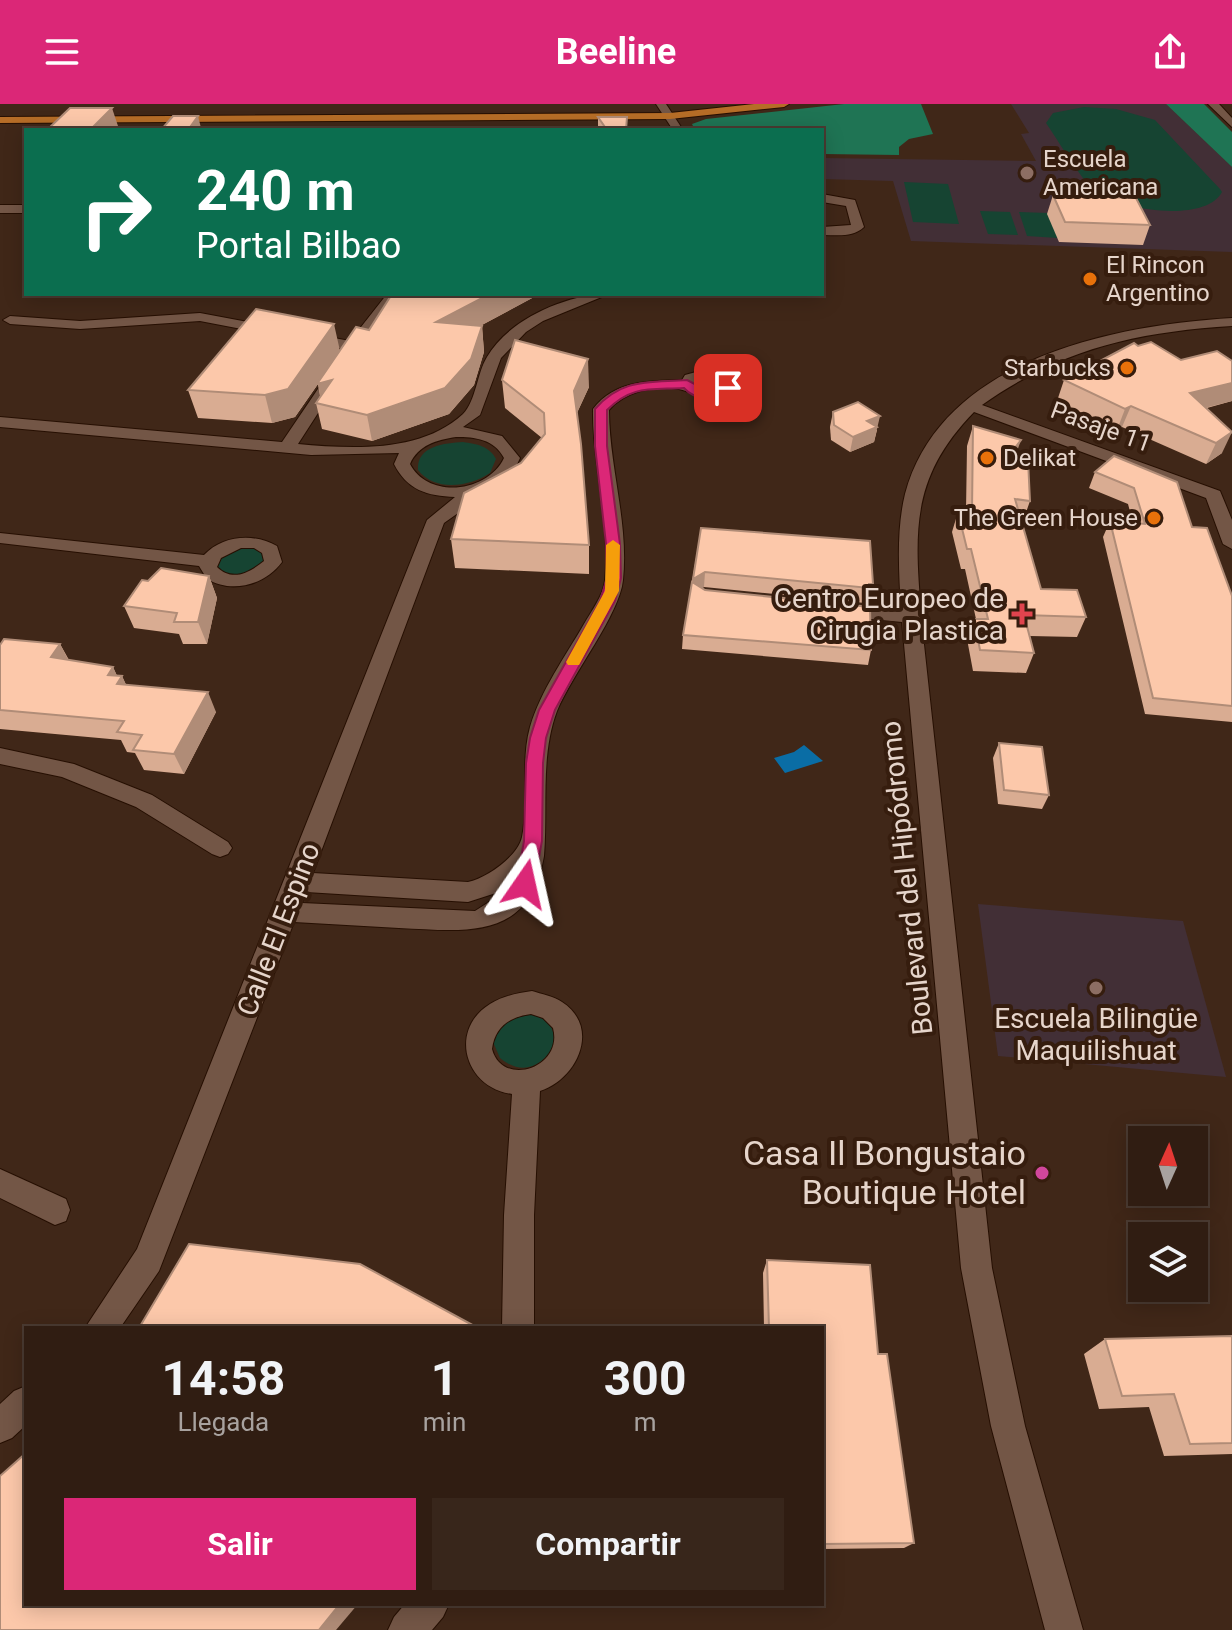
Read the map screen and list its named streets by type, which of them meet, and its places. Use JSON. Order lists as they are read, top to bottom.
{
  "streets": {
    "street": ["Pasaje 11", "Boulevard del Hipódromo", "Calle El Espino"]
  },
  "crossings": [
    ["Pasaje 11", "Boulevard del Hipódromo"]
  ],
  "places": {
    "other": [
      "Escuela Americana",
      "El Rincon Argentino",
      "Starbucks",
      "Delikat",
      "The Green House",
      "Escuela Bilingüe Maquilishuat",
      "Casa Il Bongustaio Boutique Hotel"
    ],
    "health": ["Centro Europeo de Cirugia Plastica"]
  },
  "north": "top",
  "page": {
    "header": "Beeline",
    "turn": ["240 m", "Portal Bilbao"],
    "eta": [
      "14:58",
      "Llegada",
      "1",
      "min",
      "300",
      "m"
    ],
    "buttons": ["Salir", "Compartir"]
  }
}
